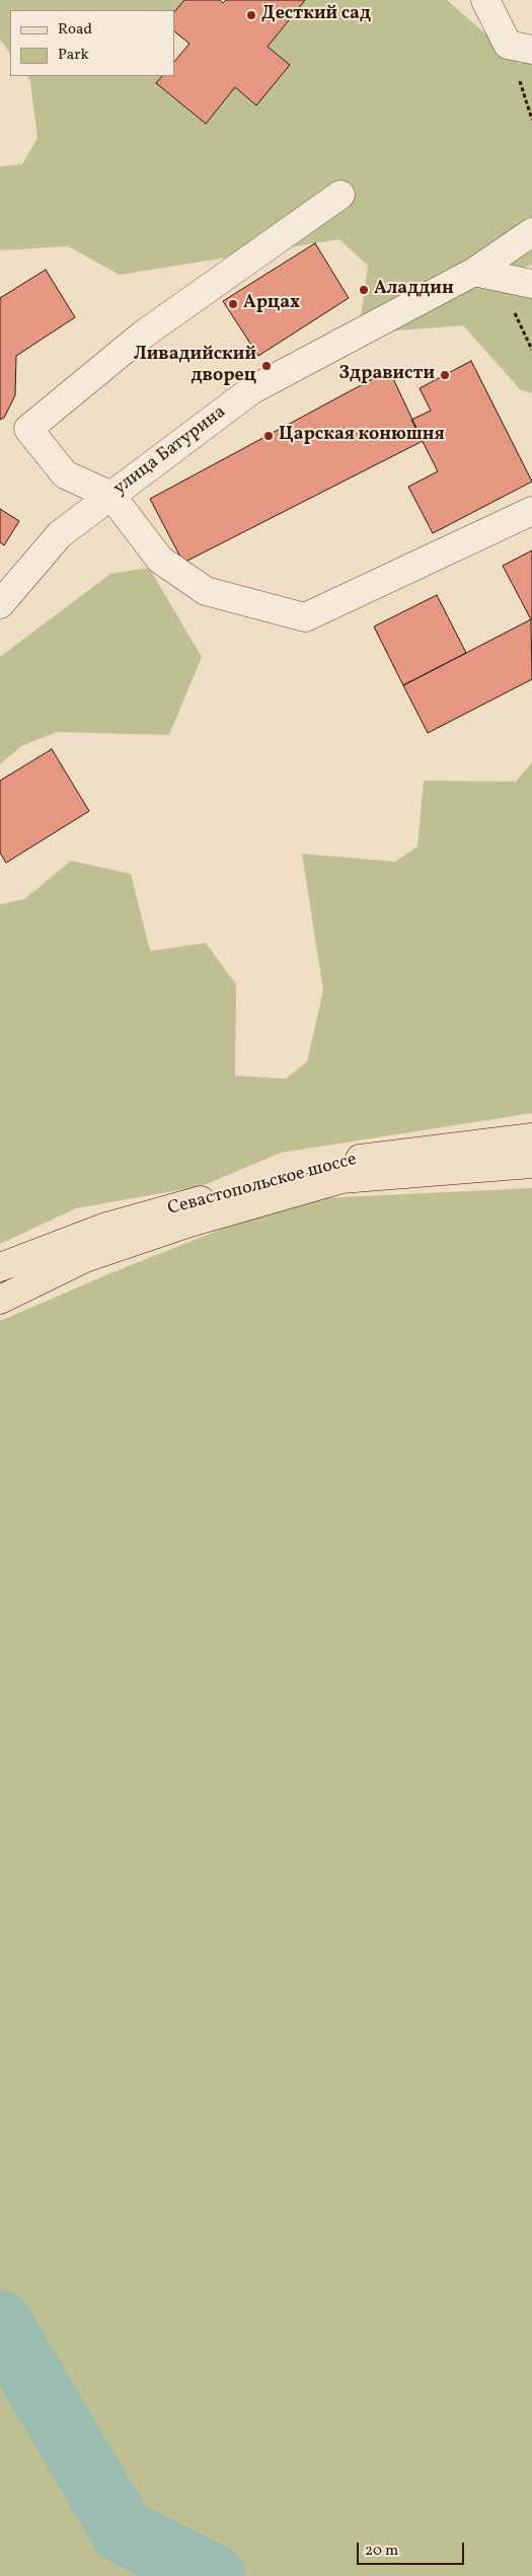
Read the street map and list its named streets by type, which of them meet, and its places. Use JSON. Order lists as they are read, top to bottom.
{
  "streets": {
    "main road": ["Севастопольское шоссе"],
    "street": ["улица Батурина"]
  },
  "places": [
    "Десткий сад",
    "Аладдин",
    "Арцах",
    "Ливадийский дворец",
    "Здрависти",
    "Царская конюшня"
  ],
  "legend": ["Road", "Park"],
  "scale_bar": "20 m"
}
